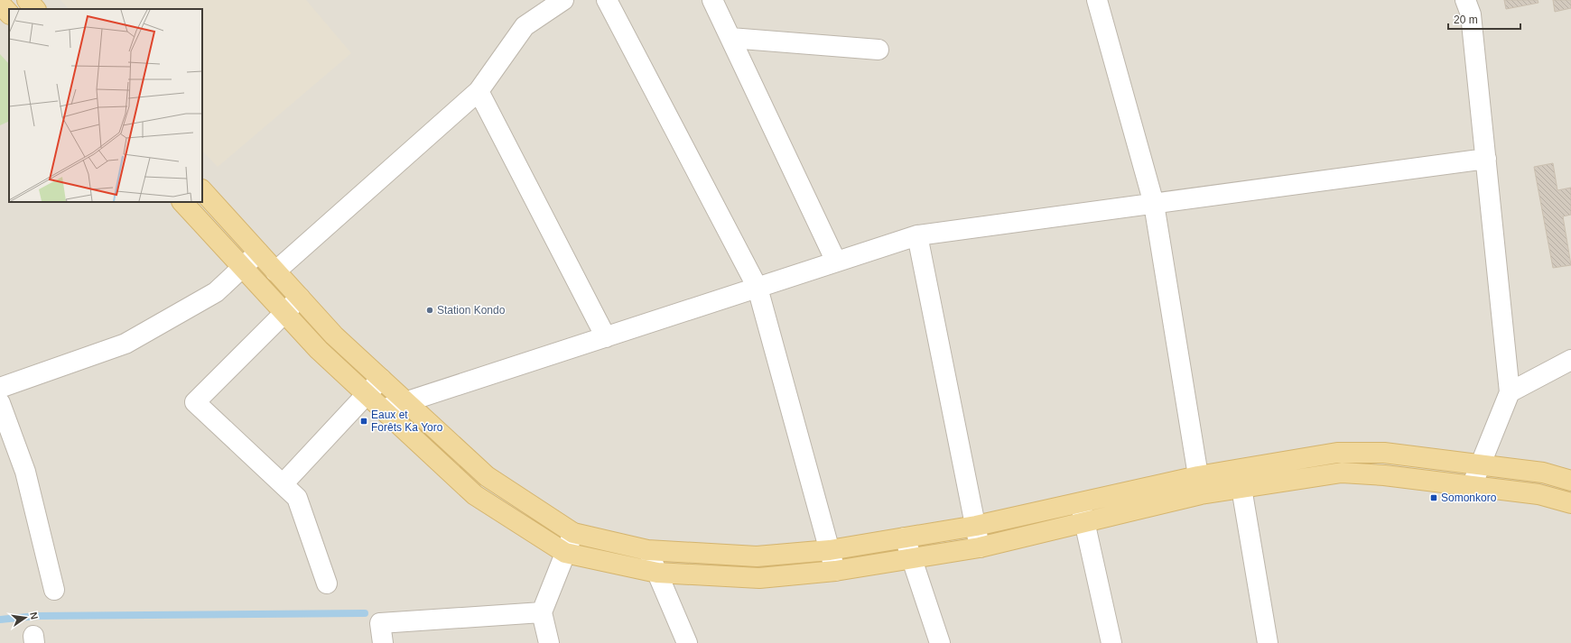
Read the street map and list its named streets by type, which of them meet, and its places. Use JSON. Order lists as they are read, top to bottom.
{
  "places": {
    "other": ["Station Kondo"],
    "transit": ["Eaux et Forêts Ka Yoro", "Somonkoro"]
  },
  "scale_bar": "20 m",
  "north": "right"
}
